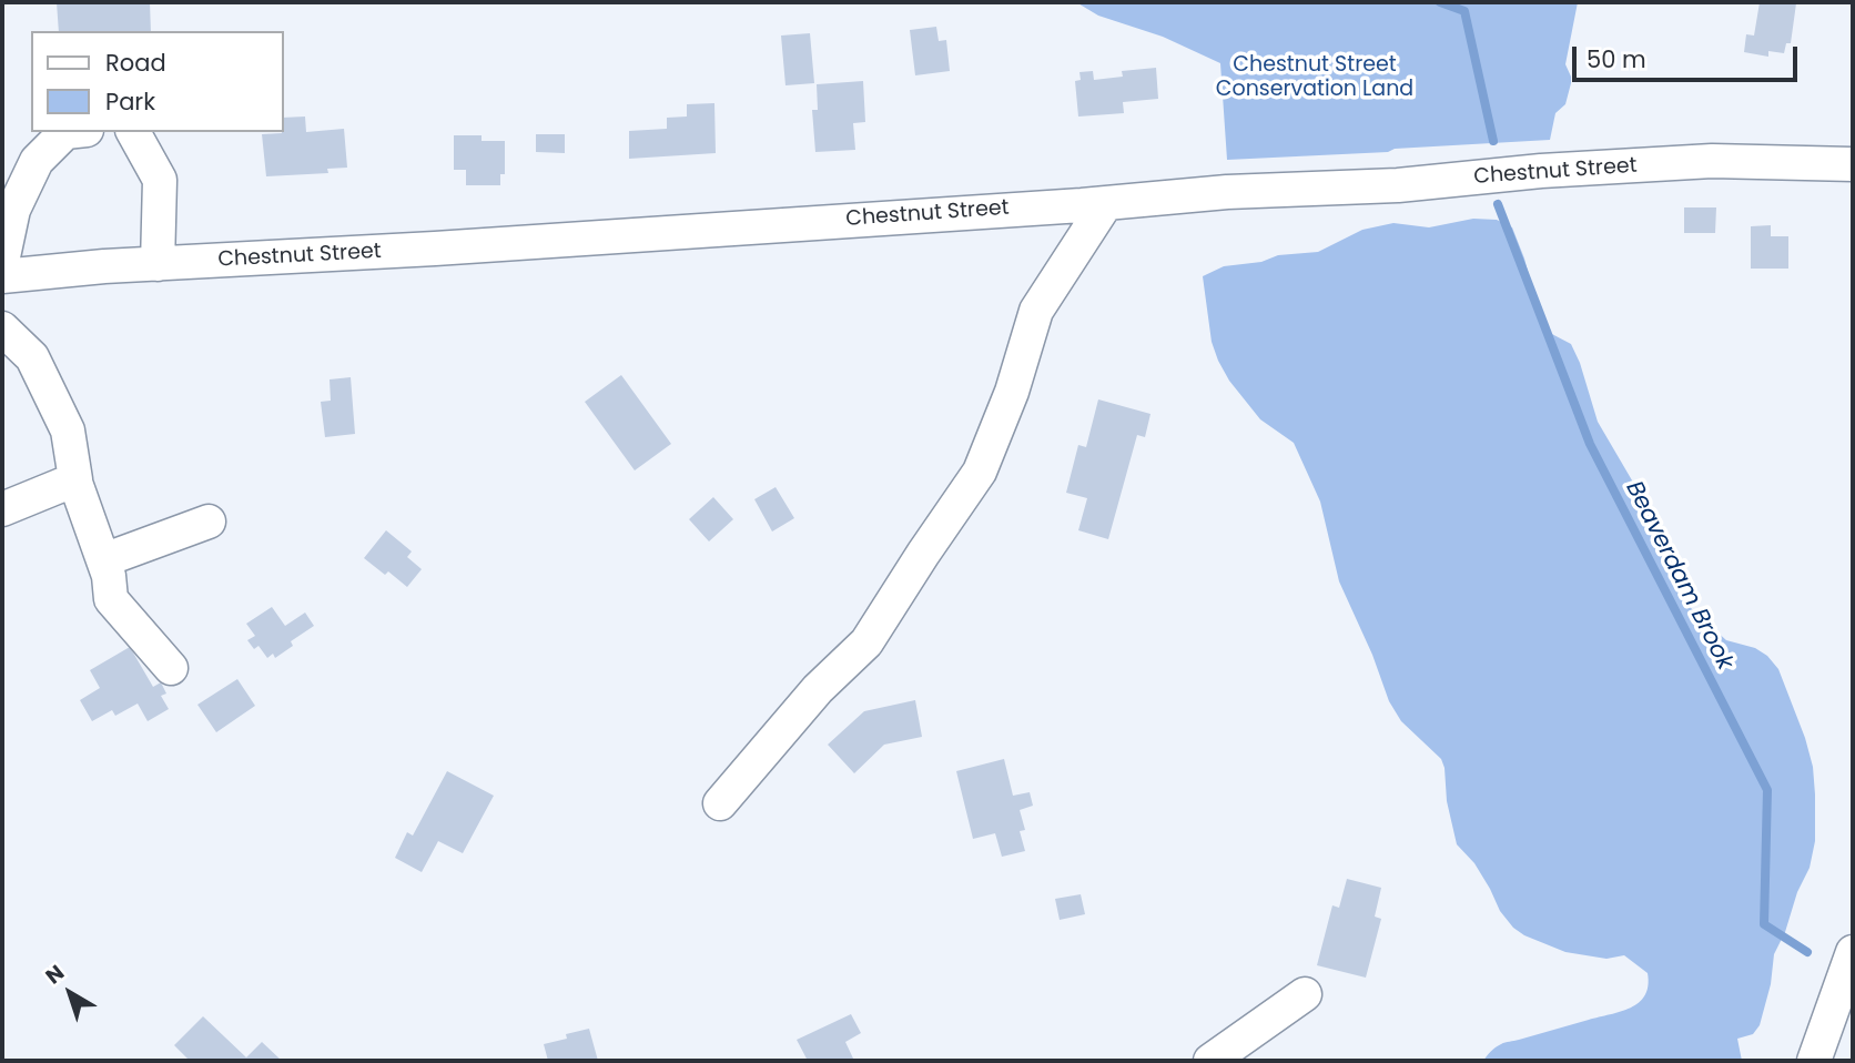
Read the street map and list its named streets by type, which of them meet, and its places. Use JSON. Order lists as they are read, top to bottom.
{
  "streets": {
    "street": ["Chestnut Street"]
  },
  "water": ["Beaverdam Brook"],
  "parks": ["Chestnut Street Conservation Land"],
  "legend": ["Road", "Park"],
  "scale_bar": "50 m",
  "north": "top left"
}
